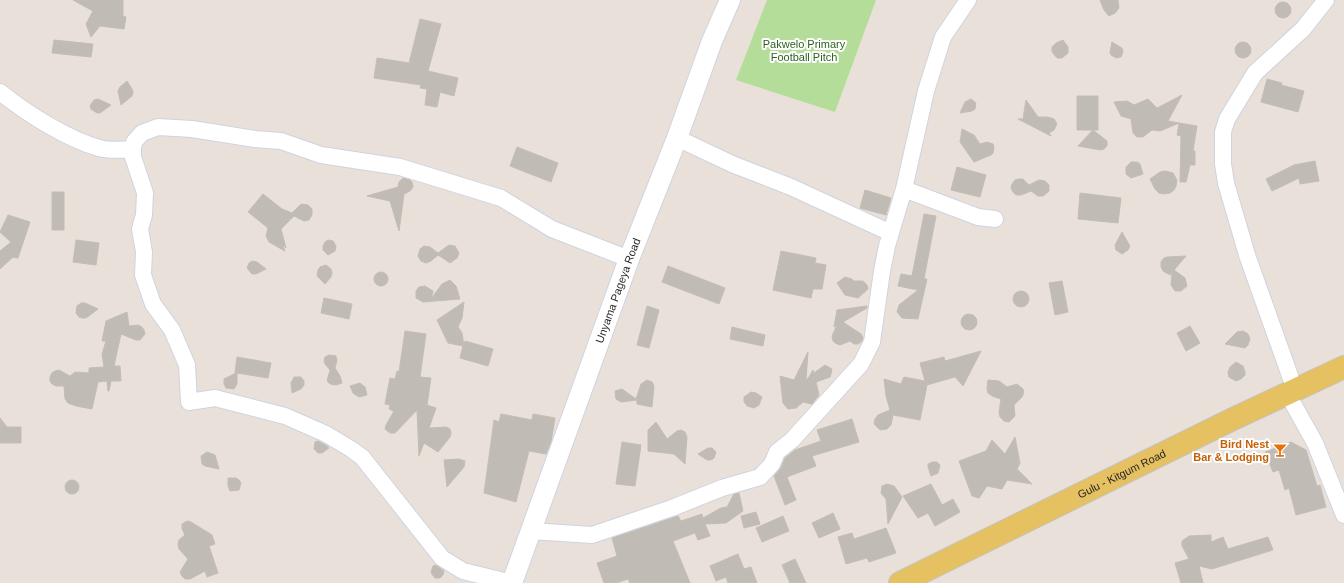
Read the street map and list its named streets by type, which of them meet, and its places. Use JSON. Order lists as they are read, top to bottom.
{
  "streets": {
    "main road": ["Gulu - Kitgum Road"],
    "street": ["Unyama Pageya Road"]
  },
  "parks": ["Pakwelo Primary Football Pitch"],
  "places": {
    "bar": ["Bird Nest Bar & Lodging"]
  }
}
